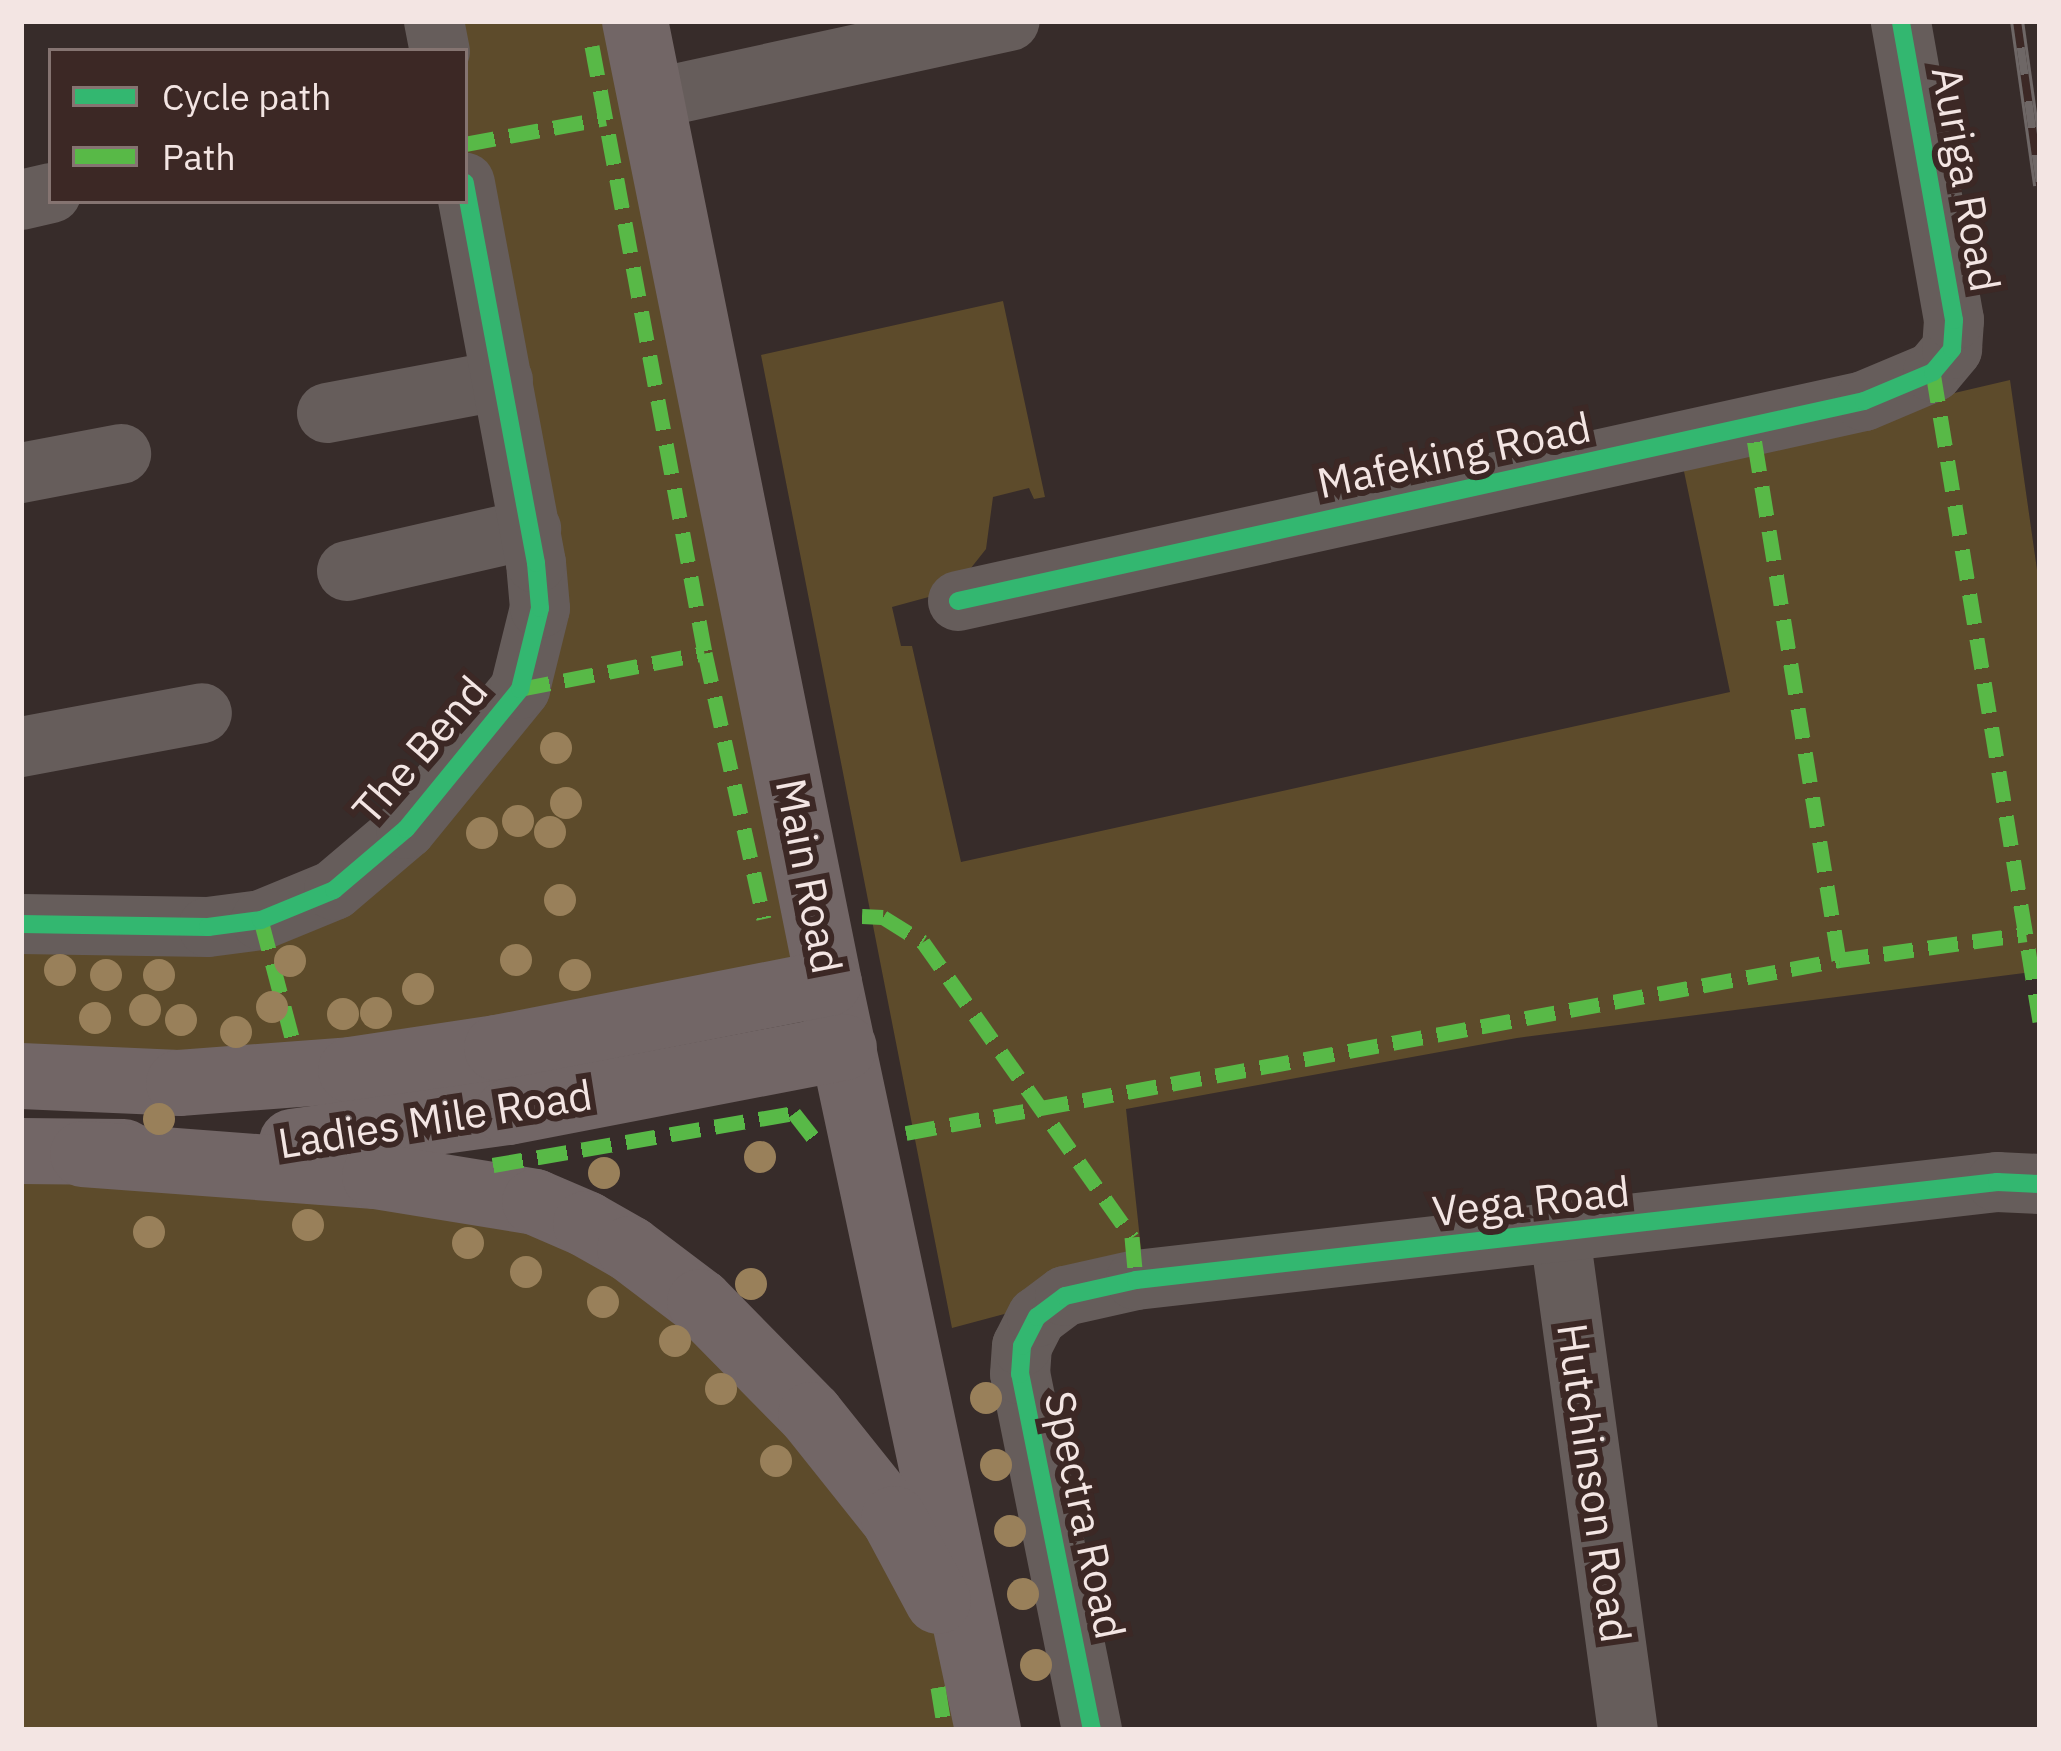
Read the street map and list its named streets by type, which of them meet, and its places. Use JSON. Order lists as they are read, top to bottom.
{
  "streets": {
    "main road": ["Main Road", "Ladies Mile Road"],
    "street": [
      "Auriga Road",
      "Mafeking Road",
      "The Bend",
      "Vega Road",
      "Hutchinson Road",
      "Spectra Road"
    ]
  },
  "crossings": [
    ["Auriga Road", "Mafeking Road"],
    ["Main Road", "Ladies Mile Road"],
    ["Vega Road", "Hutchinson Road"],
    ["Vega Road", "Spectra Road"]
  ],
  "legend": ["Cycle path", "Path"]
}
